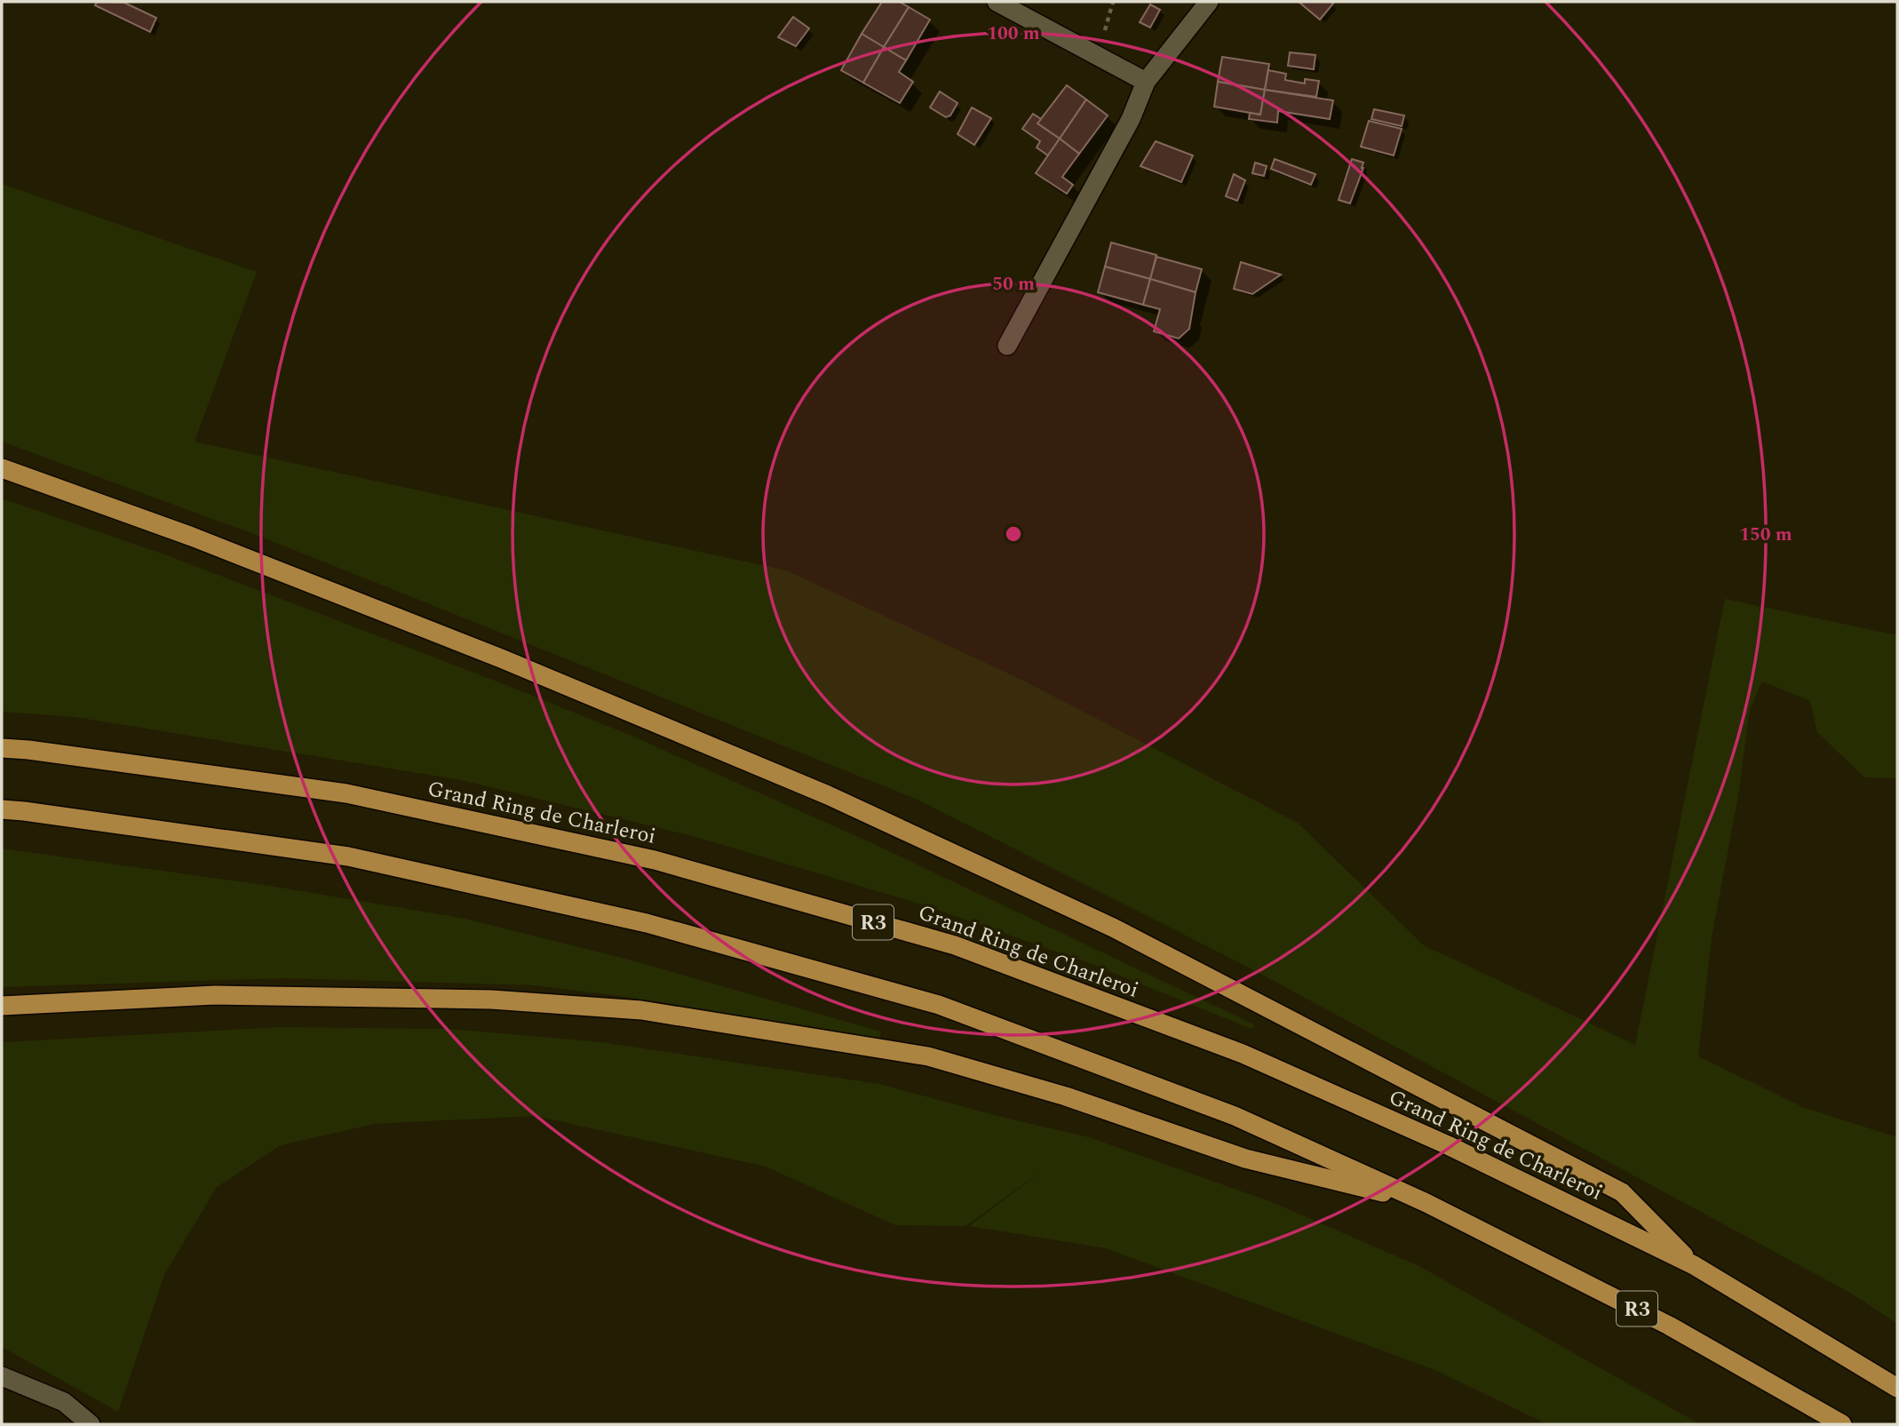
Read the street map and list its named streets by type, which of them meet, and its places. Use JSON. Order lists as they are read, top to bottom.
{
  "streets": {
    "highway": ["Grand Ring de Charleroi", "R3"]
  },
  "rings": ["100 m", "50 m", "150 m"]
}
